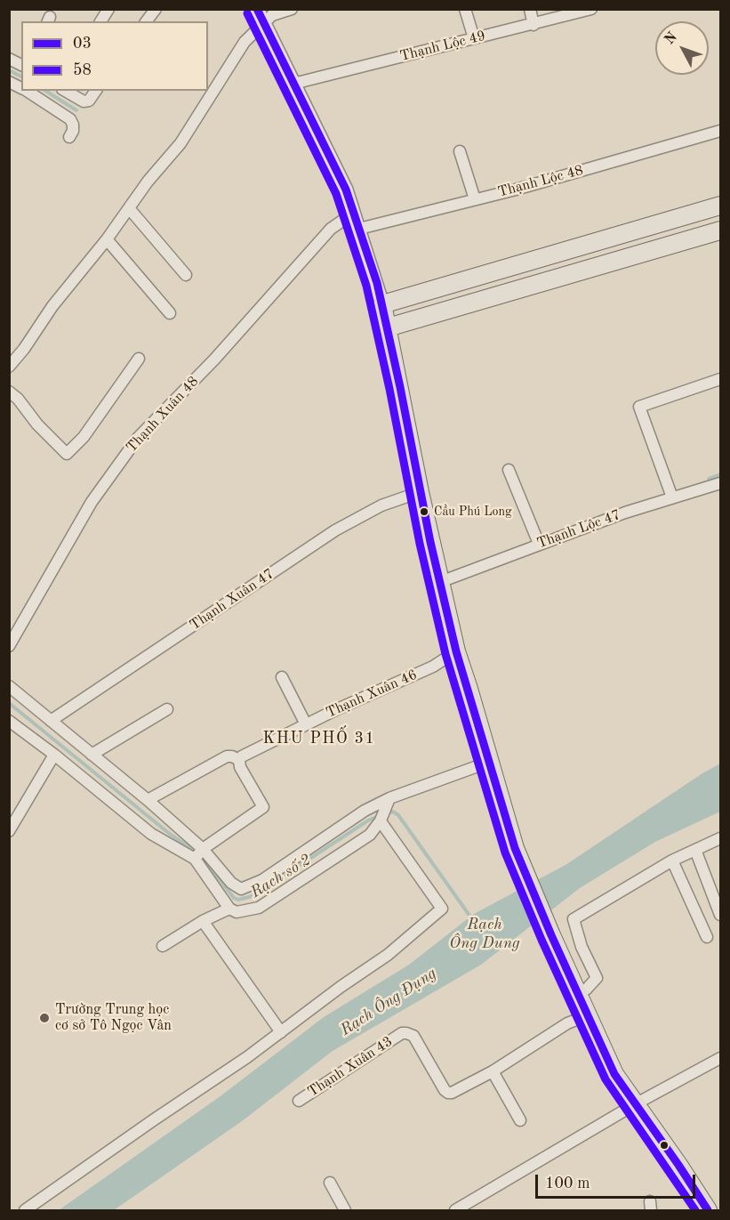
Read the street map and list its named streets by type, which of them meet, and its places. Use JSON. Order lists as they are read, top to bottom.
{
  "streets": {
    "street": [
      "Thạnh Lộc 49",
      "Thạnh Lộc 48",
      "Thạnh Xuân 48",
      "Thạnh Lộc 47",
      "Thạnh Xuân 47",
      "Thạnh Xuân 46",
      "Thạnh Xuân 43"
    ]
  },
  "districts": ["KHU PHỐ 31"],
  "water": ["Rạch số 2", "Rạch Ông Dung", "Rạch Ông Đụng"],
  "places": ["Cầu Phú Long", "Trường Trung học cơ sở Tô Ngọc Vân"],
  "lines": ["transit line 03", "transit line 58"],
  "legend": ["03", "58"],
  "scale_bar": "100 m",
  "north": "top left"
}
